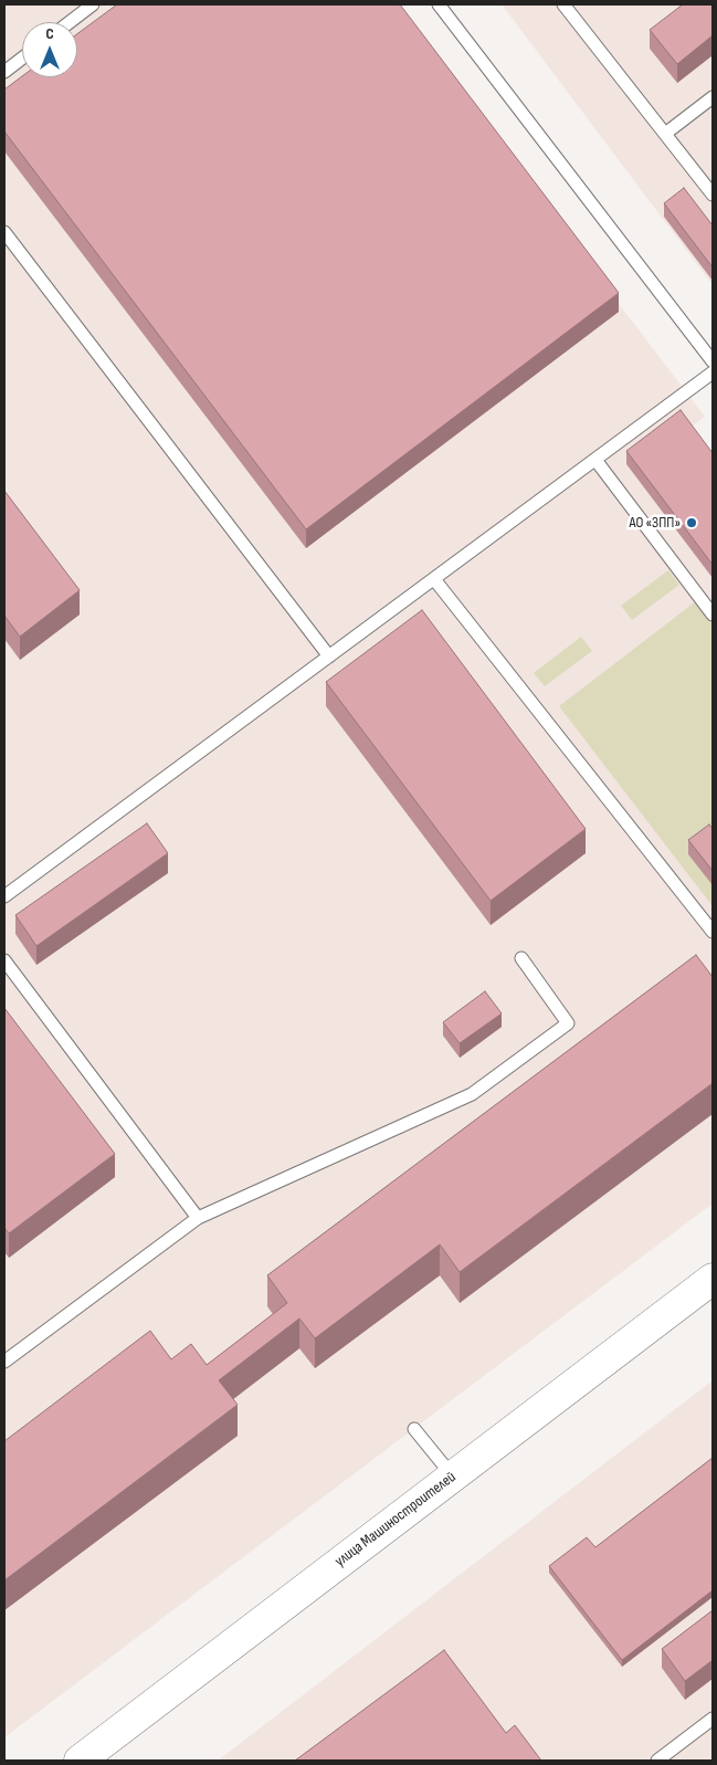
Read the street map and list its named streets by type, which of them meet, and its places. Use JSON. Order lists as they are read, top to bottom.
{
  "streets": {
    "main road": ["улица Машиностроителей"]
  },
  "places": ["АО «ЗПП»"],
  "north": "top"
}
